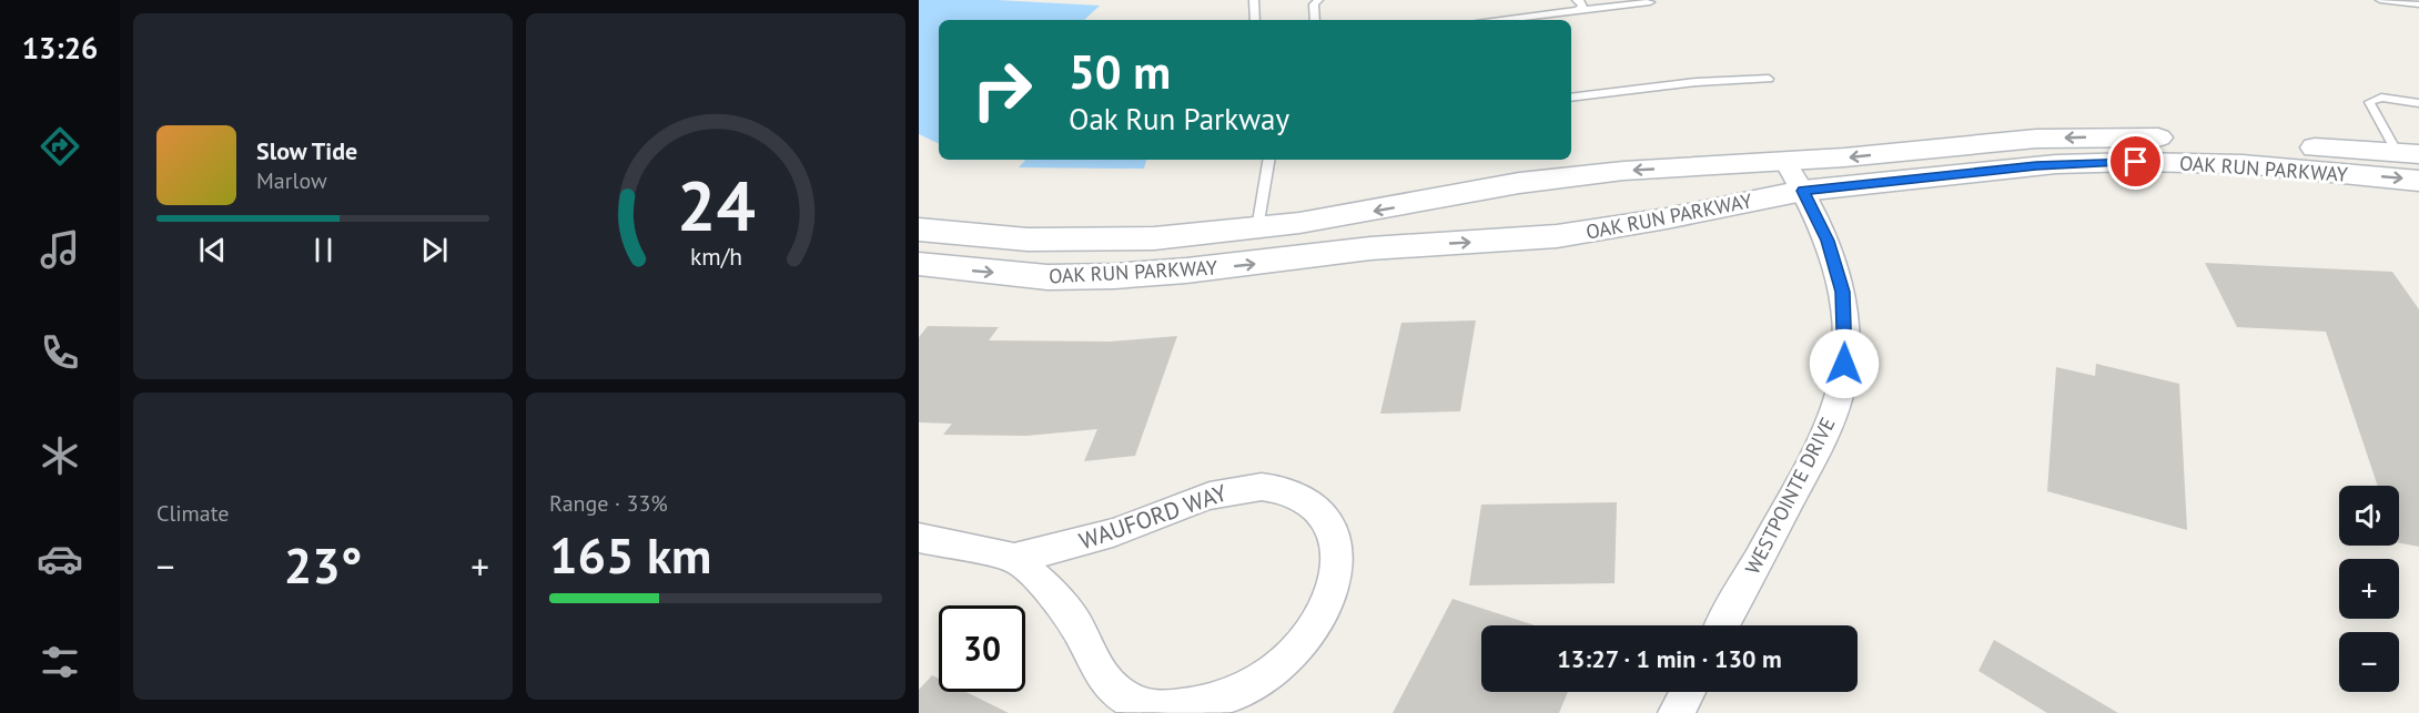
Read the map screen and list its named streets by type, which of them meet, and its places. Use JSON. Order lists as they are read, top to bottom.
{
  "streets": {
    "street": ["OAK RUN PARKWAY", "WESTPOINTE DRIVE", "WAUFORD WAY"]
  },
  "crossings": [
    ["OAK RUN PARKWAY", "WESTPOINTE DRIVE"]
  ],
  "page": {
    "tabs": "13:26",
    "turn": ["50 m", "Oak Run Parkway"],
    "song": ["Slow Tide", "Marlow"],
    "tile": [
      "Climate",
      ["Range · 33%", "165 km"]
    ],
    "map_buttons": ["+", "−"],
    "heat": ["−", "23°", "+"],
    "limit": "30",
    "trip": "13:27 · 1 min · 130 m",
    "gauge": ["24", "km/h"]
  }
}
